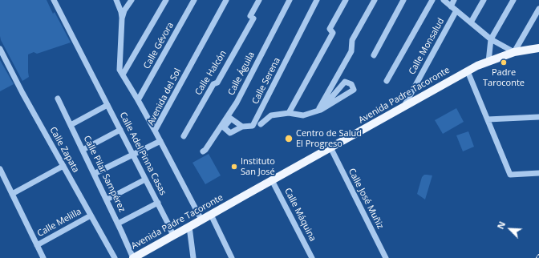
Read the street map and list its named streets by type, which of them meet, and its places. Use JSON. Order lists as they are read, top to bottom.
{
  "streets": {
    "main road": ["Avenida Padre Tacoronte"],
    "street": [
      "Calle Gévora",
      "Calle Monsalud",
      "Calle Halcón",
      "Calle Águila",
      "Calle Serena",
      "Avenida del Sol",
      "Calle Zapata",
      "Calle Adel Pinna Casas",
      "Calle Pilar Sampérez",
      "Calle José Muñiz",
      "Calle Máquina",
      "Calle Melilla"
    ]
  },
  "crossings": [
    ["Calle Monsalud", "Avenida Padre Tacoronte"],
    ["Avenida Padre Tacoronte", "Avenida del Sol"],
    ["Avenida Padre Tacoronte", "Calle Adel Pinna Casas"],
    ["Avenida Padre Tacoronte", "Calle Pilar Sampérez"],
    ["Avenida Padre Tacoronte", "Calle José Muñiz"],
    ["Avenida Padre Tacoronte", "Calle Máquina"],
    ["Calle Zapata", "Calle Melilla"]
  ],
  "places": ["Padre Taroconte", "Centro de Salud El Progreso", "Instituto San José"],
  "north": "top left"
}
